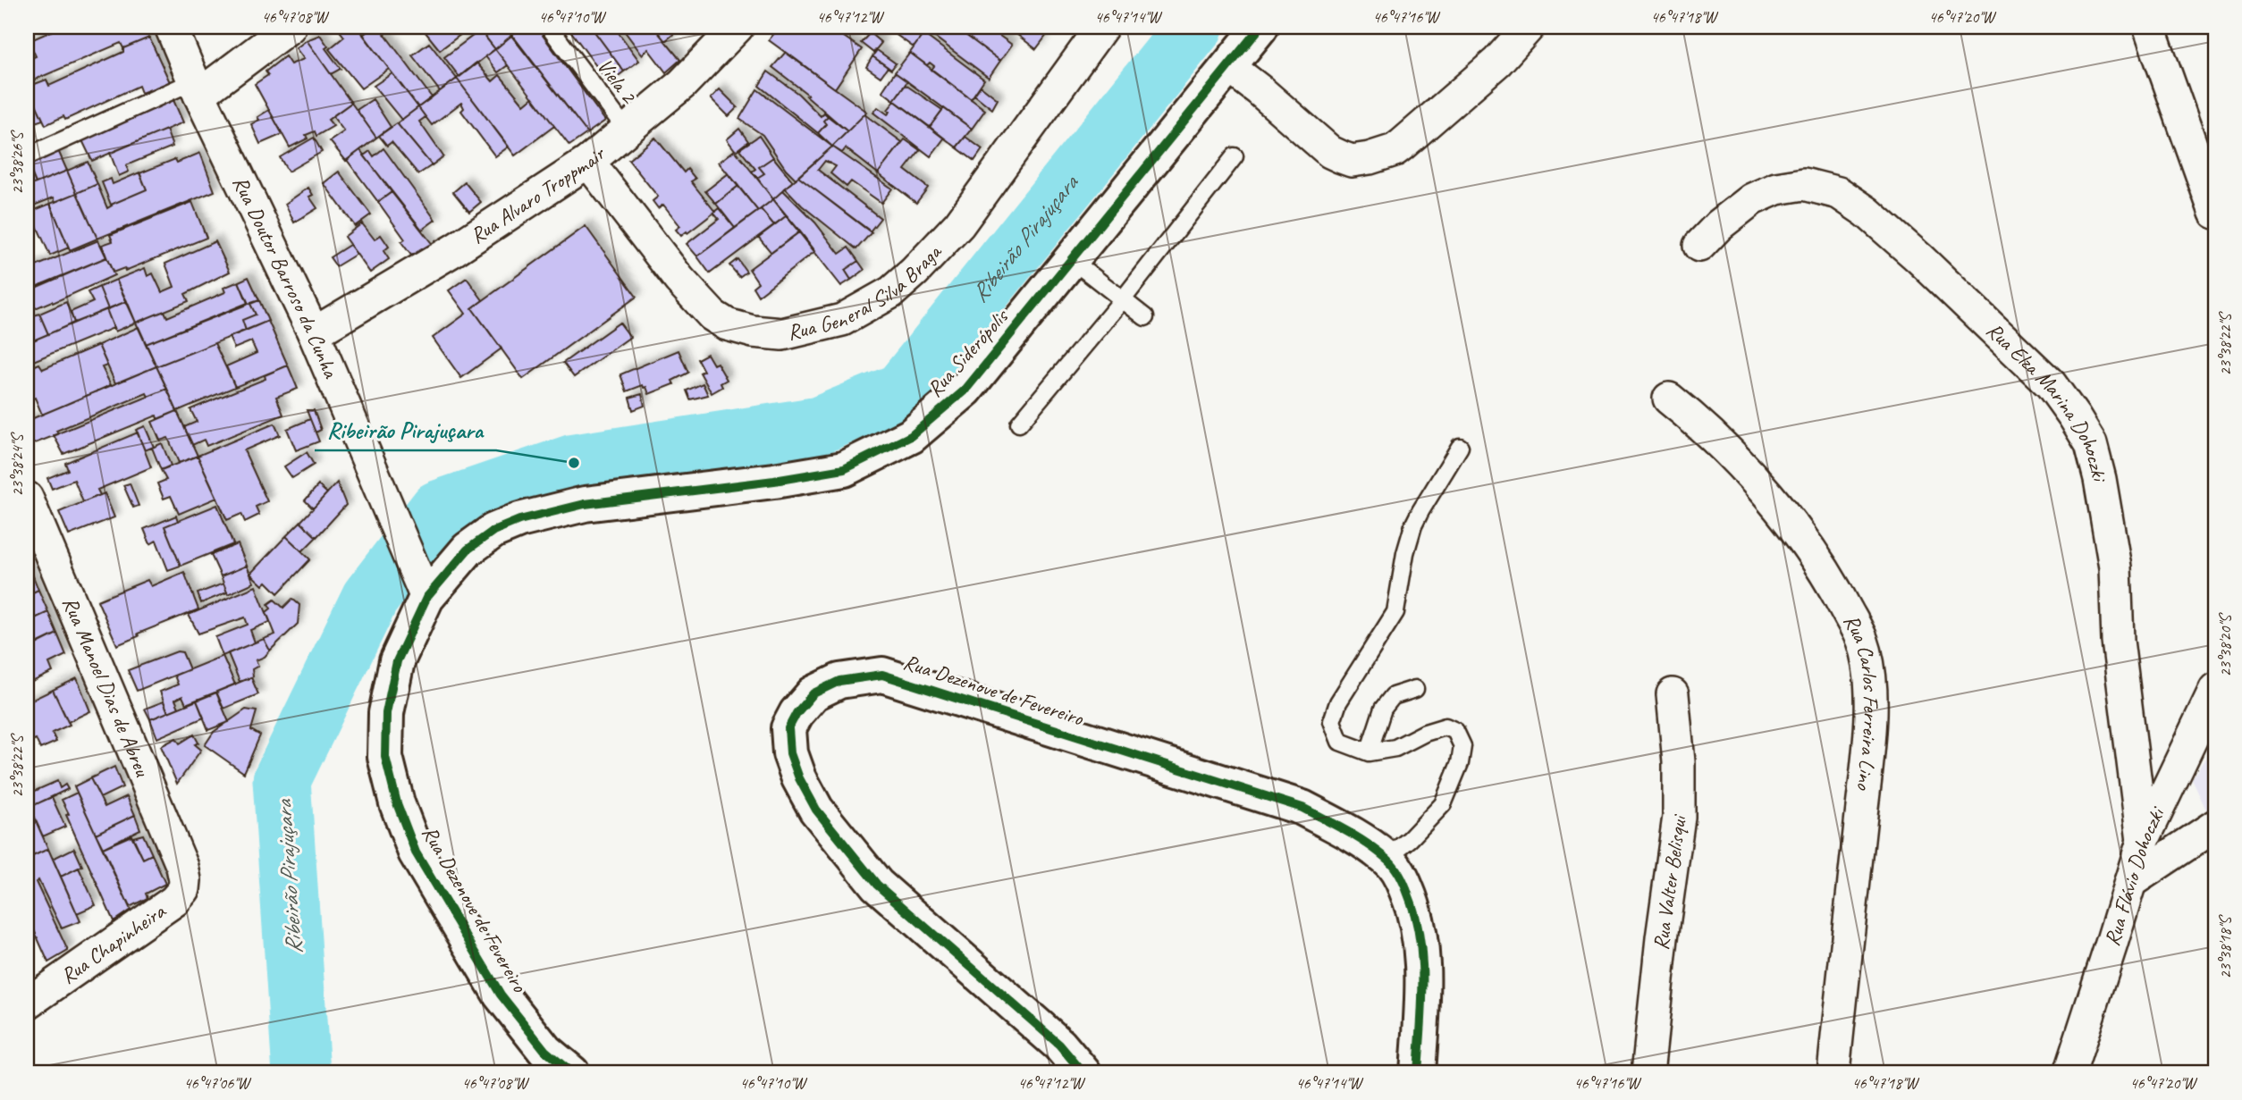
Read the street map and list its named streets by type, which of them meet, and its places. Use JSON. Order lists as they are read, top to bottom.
{
  "streets": {
    "street": [
      "Rua Alvaro Troppmair",
      "Rua Doutor Barroso da Cunha",
      "Rua General Silva Braga",
      "Rua Siderópolis",
      "Rua Elza Marina Dohoczki",
      "Rua Manoel Dias de Abreu",
      "Rua Dezenove de Fevereiro",
      "Rua Carlos Ferreira Lino",
      "Rua Flávio Dohoczki",
      "Rua Valter Belisqui",
      "Rua Chapinheira"
    ],
    "lane": ["Viela 2"]
  },
  "crossings": [
    ["Viela 2", "Rua Alvaro Troppmair"],
    ["Rua Alvaro Troppmair", "Rua Doutor Barroso da Cunha"],
    ["Rua Alvaro Troppmair", "Rua General Silva Braga"],
    ["Rua Doutor Barroso da Cunha", "Rua Siderópolis"],
    ["Rua Doutor Barroso da Cunha", "Rua Dezenove de Fevereiro"],
    ["Rua Siderópolis", "Rua Dezenove de Fevereiro"],
    ["Rua Elza Marina Dohoczki", "Rua Flávio Dohoczki"],
    ["Rua Manoel Dias de Abreu", "Rua Chapinheira"]
  ],
  "water": ["Ribeirão Pirajuçara"],
  "places": ["Ribeirão Pirajuçara"],
  "coordinates": [
    "46°47'08\"W",
    "46°47'10\"W",
    "46°47'12\"W",
    "46°47'14\"W",
    "46°47'16\"W",
    "46°47'18\"W",
    "46°47'20\"W",
    "23°38'26\"S",
    "23°38'22\"S",
    "23°38'24\"S",
    "23°38'20\"S",
    "23°38'18\"S",
    "46°47'06\"W"
  ]
}
